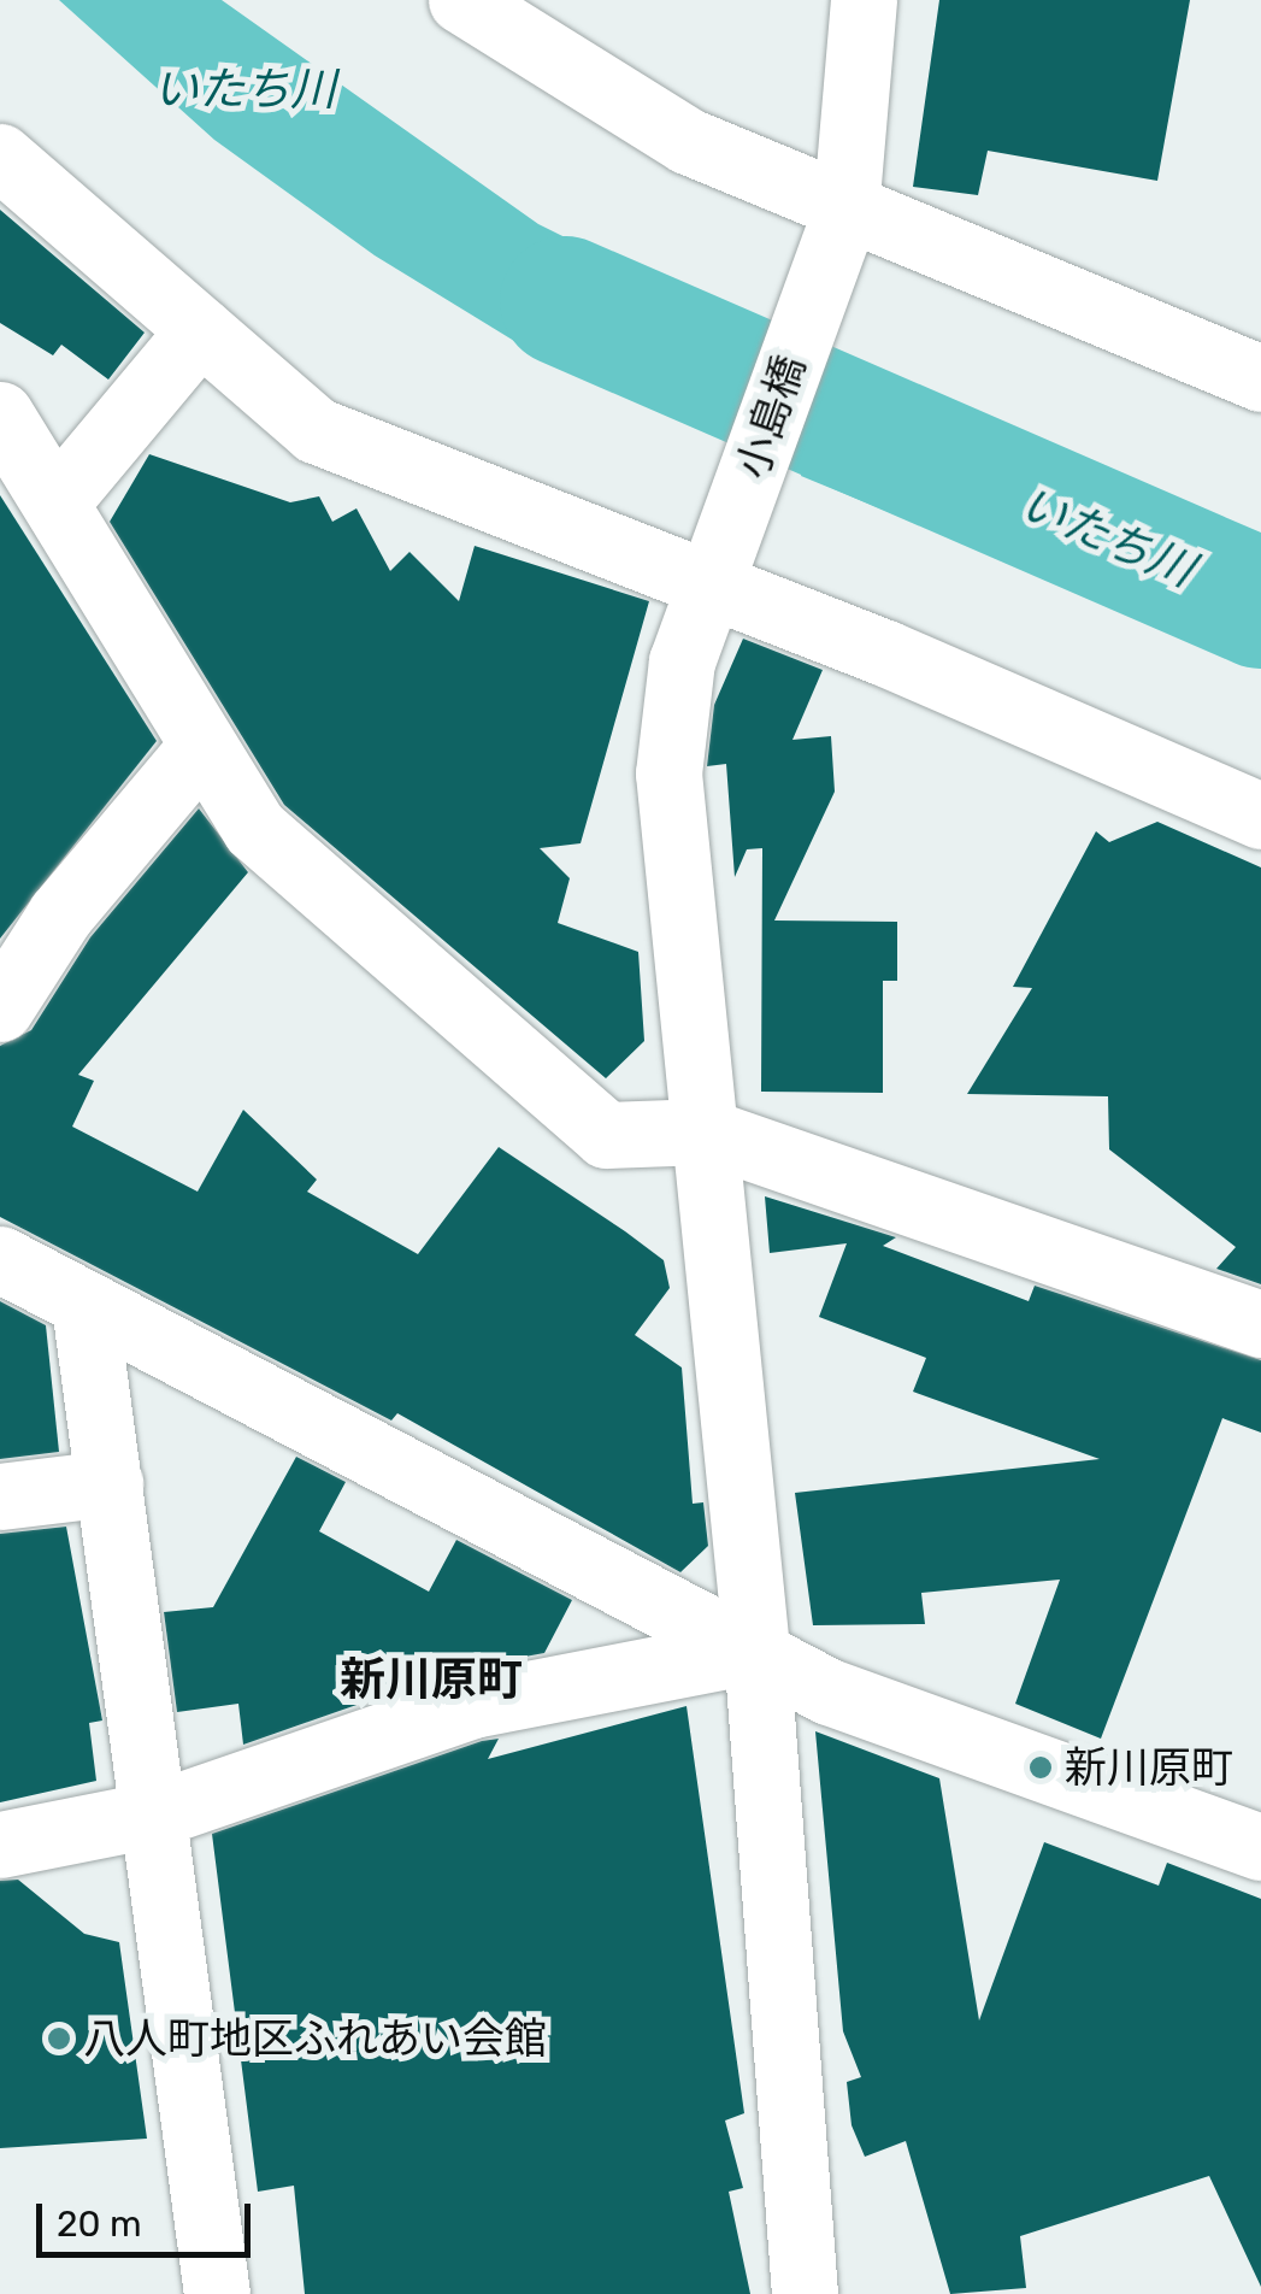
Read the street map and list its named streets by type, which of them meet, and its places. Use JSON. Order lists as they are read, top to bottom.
{
  "streets": {
    "street": ["小島橋"]
  },
  "districts": ["新川原町"],
  "water": ["いたち川"],
  "places": ["新川原町", "八人町地区ふれあい会館"],
  "scale_bar": "20 m"
}
